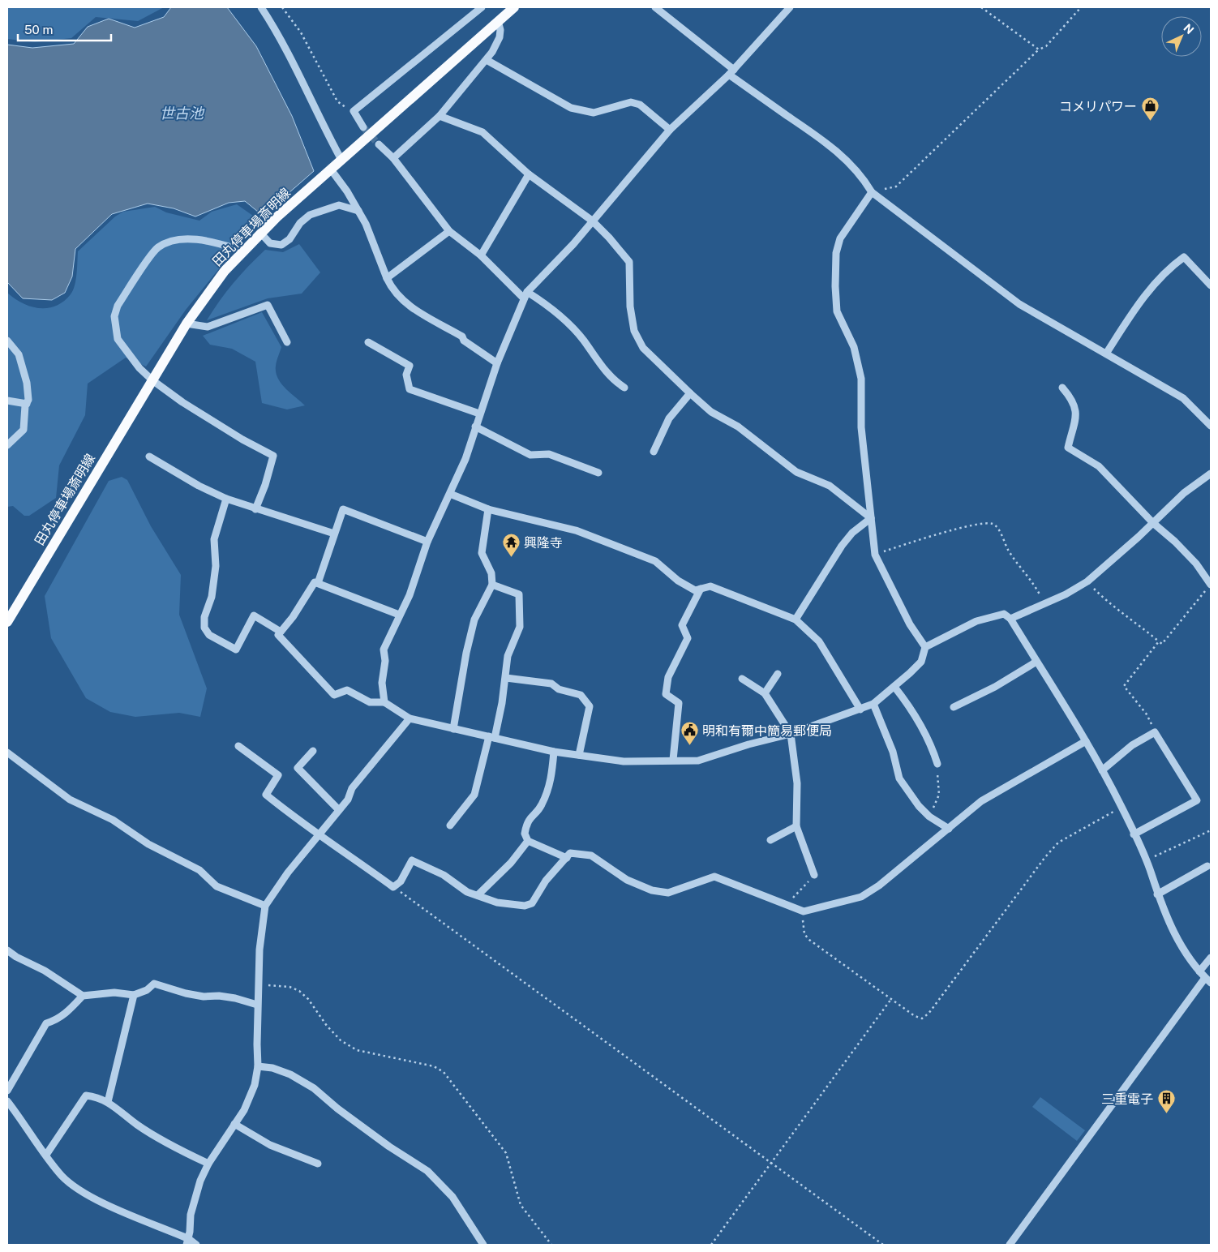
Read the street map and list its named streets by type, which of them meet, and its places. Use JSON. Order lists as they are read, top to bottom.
{
  "streets": {
    "main road": ["田丸停車場斎明線"]
  },
  "water": ["世古池"],
  "places": {
    "shop": ["コメリパワー"],
    "temple": ["興隆寺"],
    "public building": ["明和有爾中簡易郵便局"],
    "building": ["三重電子"]
  },
  "scale_bar": "50 m",
  "north": "top right"
}
